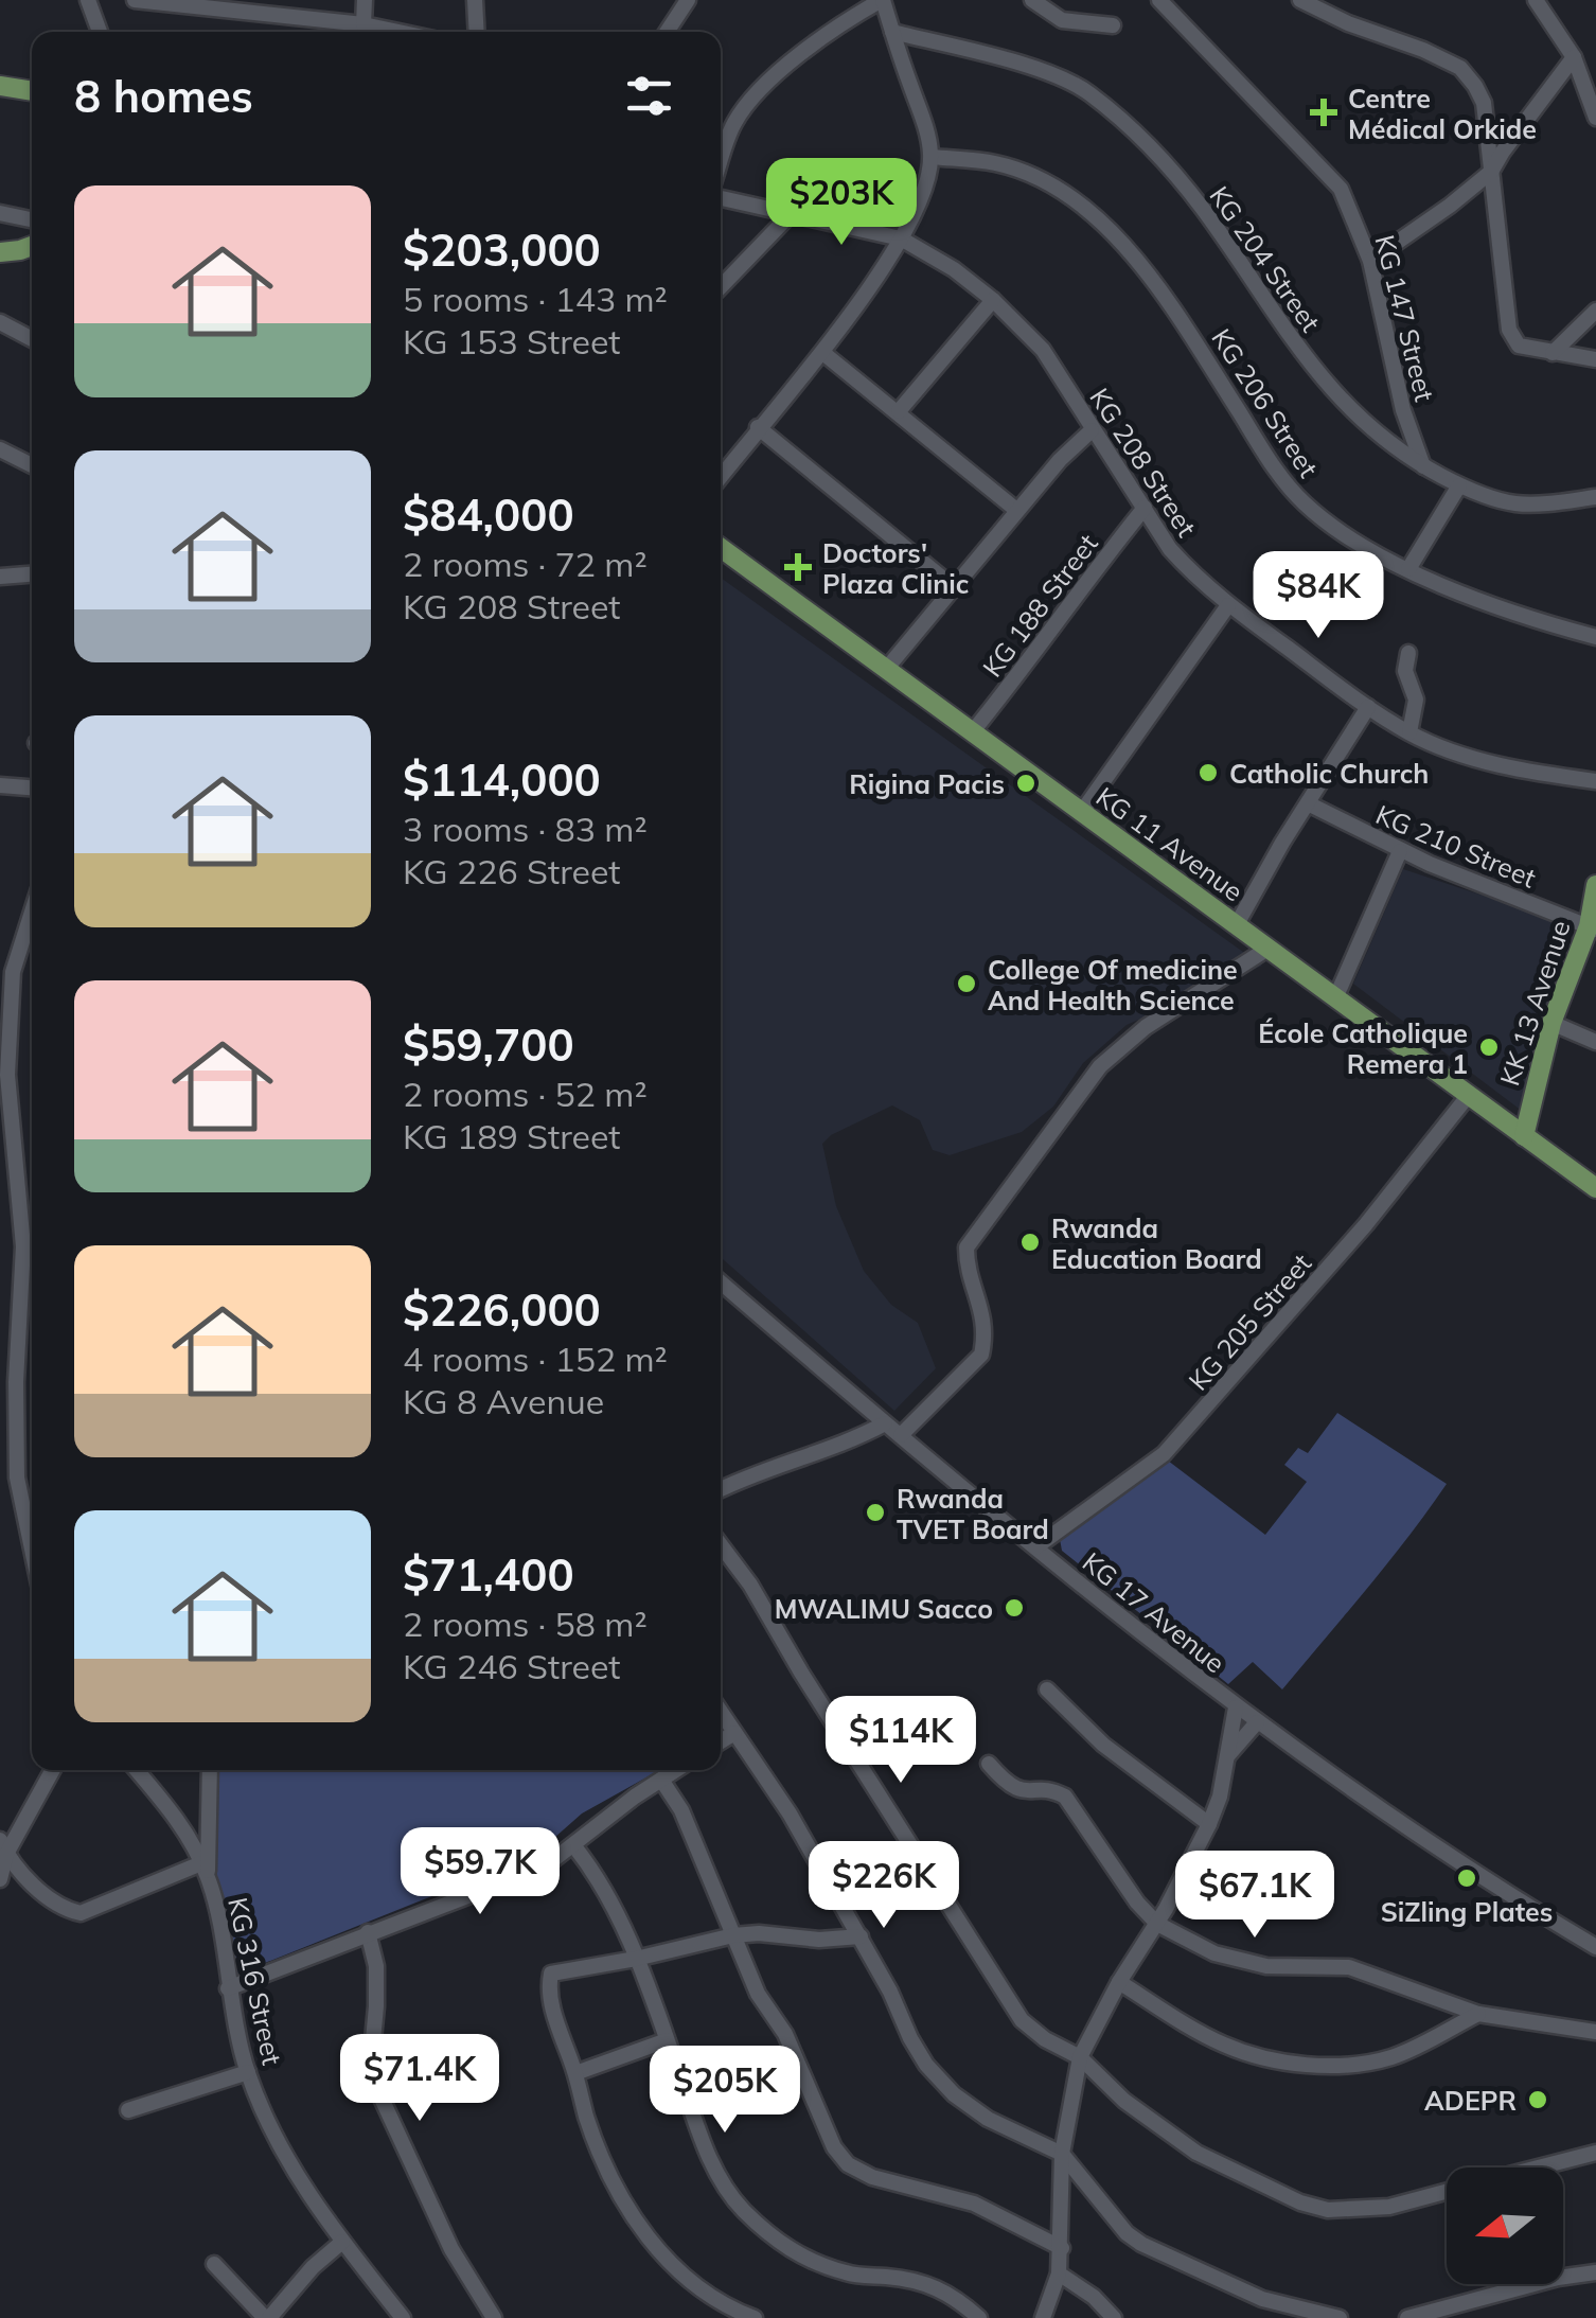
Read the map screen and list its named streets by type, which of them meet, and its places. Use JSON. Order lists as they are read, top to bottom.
{
  "streets": {
    "main road": ["KG 11 Avenue", "KK 13 Avenue"],
    "street": [
      "KG 204 Street",
      "KG 147 Street",
      "KG 206 Street",
      "KG 208 Street",
      "KG 188 Street",
      "KG 210 Street",
      "KG 205 Street",
      "KG 17 Avenue",
      "KG 316 Street"
    ]
  },
  "crossings": [
    ["KG 204 Street", "KG 147 Street"],
    ["KG 208 Street", "KG 188 Street"],
    ["KG 188 Street", "KG 11 Avenue"],
    ["KG 11 Avenue", "KK 13 Avenue"],
    ["KG 11 Avenue", "KG 205 Street"],
    ["KG 210 Street", "KK 13 Avenue"],
    ["KG 205 Street", "KG 17 Avenue"]
  ],
  "places": {
    "health": ["Centre Médical Orkide", "Doctors' Plaza Clinic"],
    "other": [
      "Catholic Church",
      "Rigina Pacis",
      "College Of medicine And Health Science",
      "École Catholique Remera 1",
      "Rwanda Education Board",
      "Rwanda TVET Board",
      "MWALIMU Sacco",
      "SiZling Plates",
      "ADEPR"
    ]
  },
  "north": "left",
  "page": {
    "heading": "8 homes",
    "price": [
      "$203K",
      "$84K",
      "$114K",
      "$59.7K",
      "$226K",
      "$67.1K",
      "$71.4K",
      "$205K"
    ],
    "list": [
      {
        "name": "$203,000",
        "note": "5 rooms · 143 m² · KG 153 Street"
      },
      {
        "name": "$84,000",
        "note": "2 rooms · 72 m² · KG 208 Street"
      },
      {
        "name": "$114,000",
        "note": "3 rooms · 83 m² · KG 226 Street"
      },
      {
        "name": "$59,700",
        "note": "2 rooms · 52 m² · KG 189 Street"
      },
      {
        "name": "$226,000",
        "note": "4 rooms · 152 m² · KG 8 Avenue"
      },
      {
        "name": "$71,400",
        "note": "2 rooms · 58 m² · KG 246 Street"
      }
    ]
  }
}
